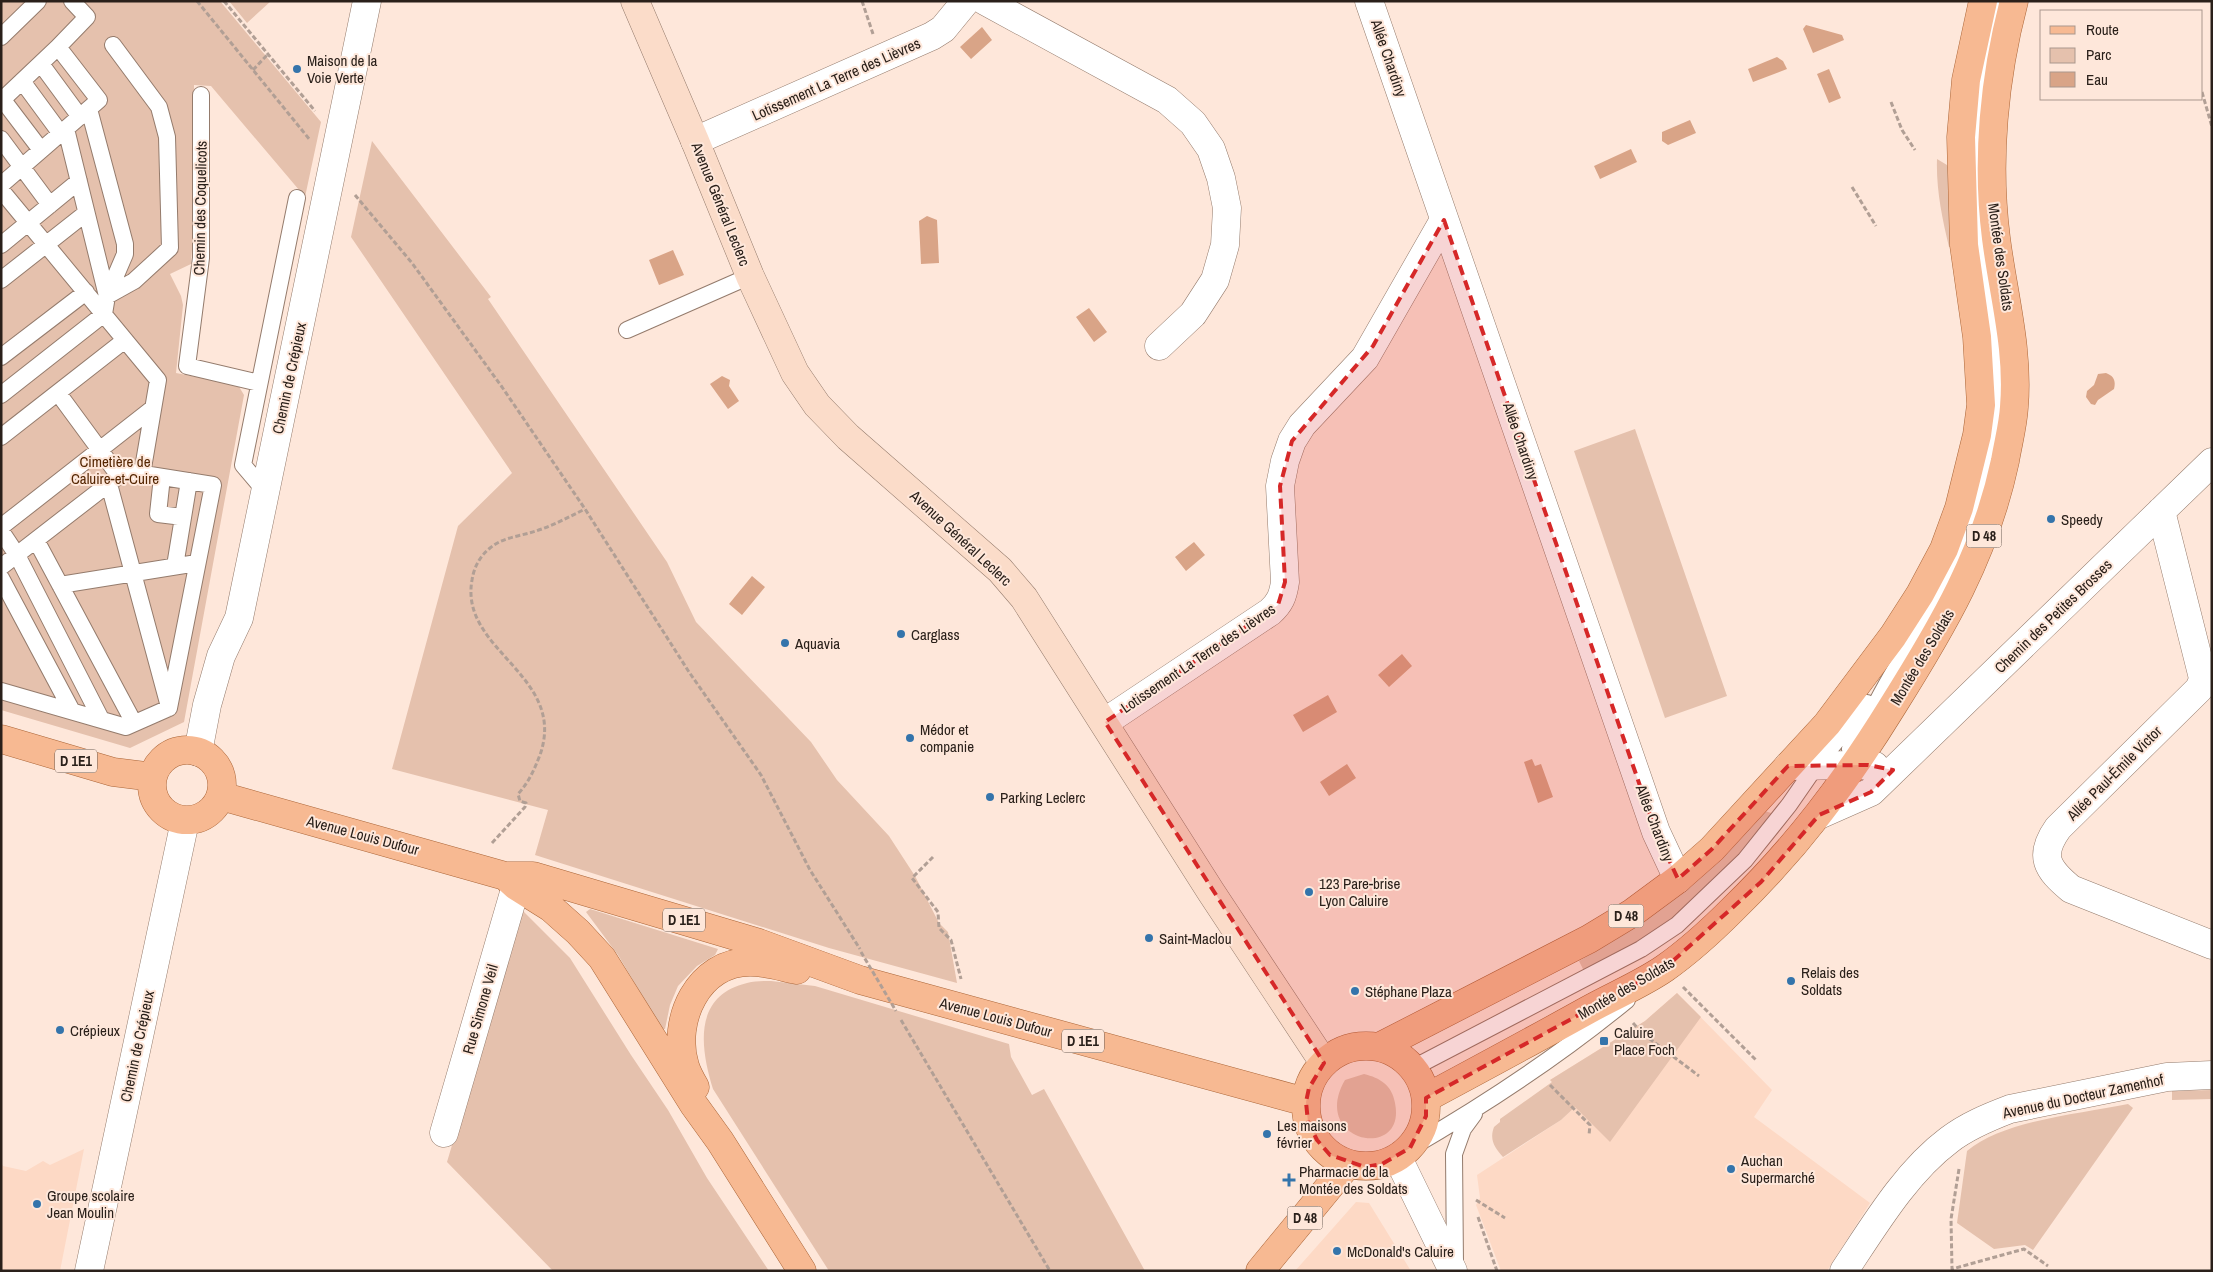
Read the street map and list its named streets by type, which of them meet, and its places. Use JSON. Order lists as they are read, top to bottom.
{
  "streets": {
    "main road": [
      "Avenue Général Leclerc",
      "Montée des Soldats",
      "D 48",
      "D 1E1",
      "Avenue Louis Dufour"
    ],
    "street": [
      "Allée Chardiny",
      "Lotissement La Terre des Lièvres",
      "Chemin de Crépieux",
      "Chemin des Petites Brosses",
      "Allée Paul-Émile Victor",
      "Rue Simone Veil",
      "Avenue du Docteur Zamenhof"
    ],
    "lane": ["Chemin des Coquelicots"]
  },
  "crossings": [
    ["Allée Chardiny", "Lotissement La Terre des Lièvres"],
    ["Allée Chardiny", "Montée des Soldats"],
    ["Lotissement La Terre des Lièvres", "Avenue Général Leclerc"],
    ["Avenue Général Leclerc", "Montée des Soldats"],
    ["Avenue Général Leclerc", "D 48"],
    ["Avenue Général Leclerc", "Avenue Louis Dufour"],
    ["Montée des Soldats", "D 48"],
    ["Montée des Soldats", "Avenue Louis Dufour"],
    ["Chemin de Crépieux", "D 1E1"],
    ["Chemin de Crépieux", "Avenue Louis Dufour"],
    ["D 48", "Avenue Louis Dufour"],
    ["Chemin des Petites Brosses", "Allée Paul-Émile Victor"],
    ["D 1E1", "Avenue Louis Dufour"],
    ["D 1E1", "Rue Simone Veil"],
    ["Avenue Louis Dufour", "Rue Simone Veil"]
  ],
  "parks": ["Cimetière de Caluire-et-Cuire"],
  "places": {
    "other": [
      "Maison de la Voie Verte",
      "Speedy",
      "Carglass",
      "Aquavia",
      "Médor et companie",
      "Parking Leclerc",
      "123 Pare-brise Lyon Caluire",
      "Saint-Maclou",
      "Relais des Soldats",
      "Stéphane Plaza",
      "Crépieux",
      "Les maisons février",
      "Auchan Supermarché",
      "Groupe scolaire Jean Moulin",
      "McDonald's Caluire"
    ],
    "transit": ["Caluire Place Foch"],
    "health": ["Pharmacie de la Montée des Soldats"]
  },
  "legend": ["Route", "Parc", "Eau"]
}
